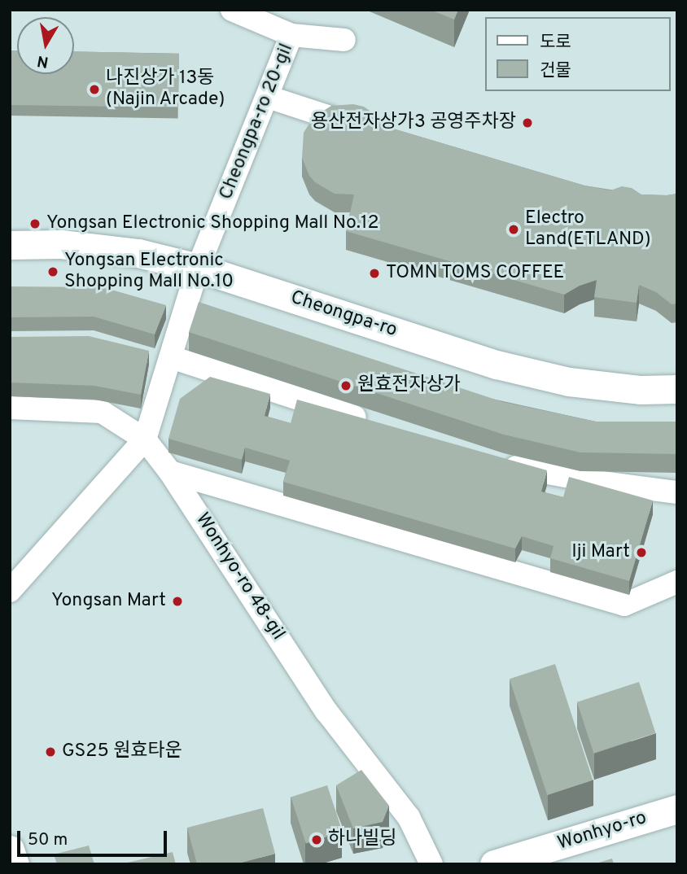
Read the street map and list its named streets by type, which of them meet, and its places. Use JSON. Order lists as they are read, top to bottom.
{
  "streets": {
    "main road": ["Cheongpa-ro", "Wonhyo-ro"],
    "street": ["Cheongpa-ro 20-gil", "Wonhyo-ro 48-gil"]
  },
  "crossings": [
    ["Cheongpa-ro 20-gil", "Cheongpa-ro"]
  ],
  "places": [
    "나진상가 13동 (Najin Arcade)",
    "용산전자상가3 공영주차장",
    "Yongsan Electronic Shopping Mall No.12",
    "Electro Land(ETLAND)",
    "Yongsan Electronic Shopping Mall No.10",
    "TOMN TOMS COFFEE",
    "원효전자상가",
    "Iji Mart",
    "Yongsan Mart",
    "GS25 원효타운",
    "하나빌딩"
  ],
  "legend": ["도로", "건물"],
  "scale_bar": "50 m",
  "north": "bottom"
}
